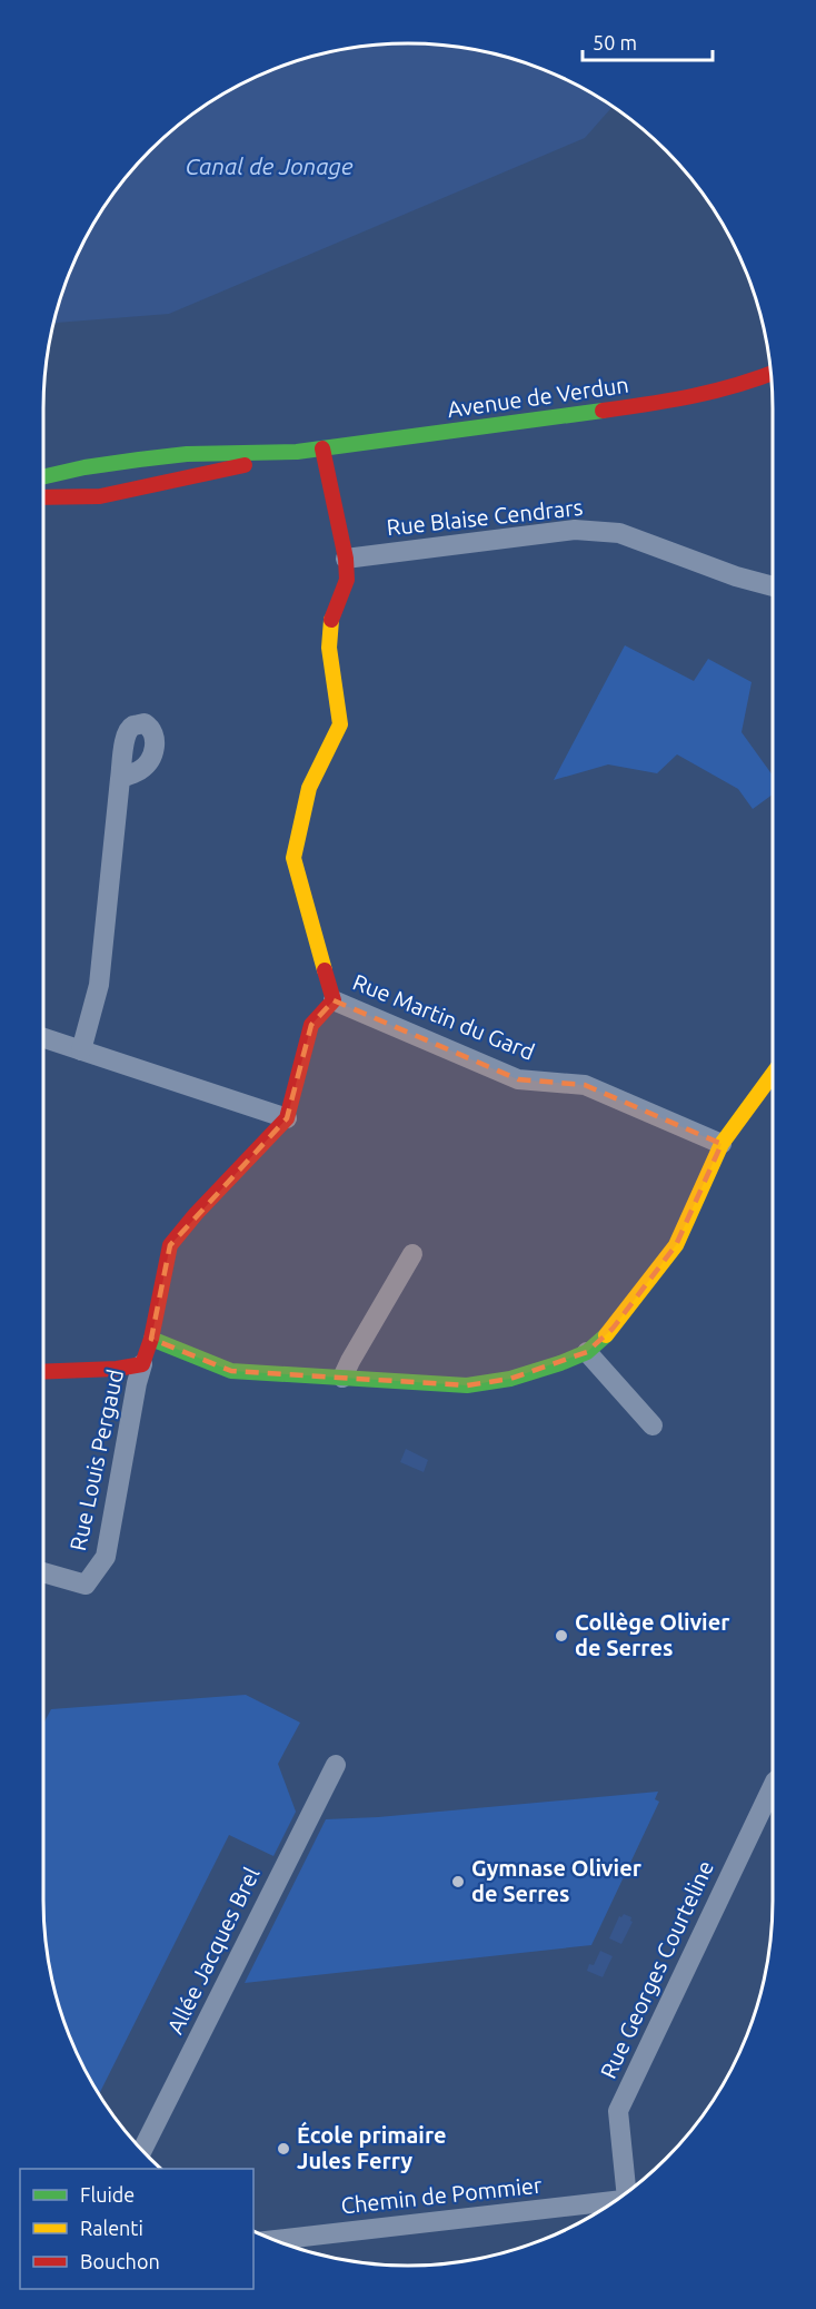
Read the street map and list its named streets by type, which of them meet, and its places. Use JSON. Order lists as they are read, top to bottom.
{
  "streets": {
    "street": [
      "Avenue de Verdun",
      "Rue Blaise Cendrars",
      "Rue Martin du Gard",
      "Rue Louis Pergaud",
      "Allée Jacques Brel",
      "Rue Georges Courteline",
      "Chemin de Pommier"
    ]
  },
  "water": ["Canal de Jonage"],
  "places": ["Collège Olivier de Serres", "Gymnase Olivier de Serres", "École primaire Jules Ferry"],
  "legend": ["Fluide", "Ralenti", "Bouchon"],
  "scale_bar": "50 m"
}
